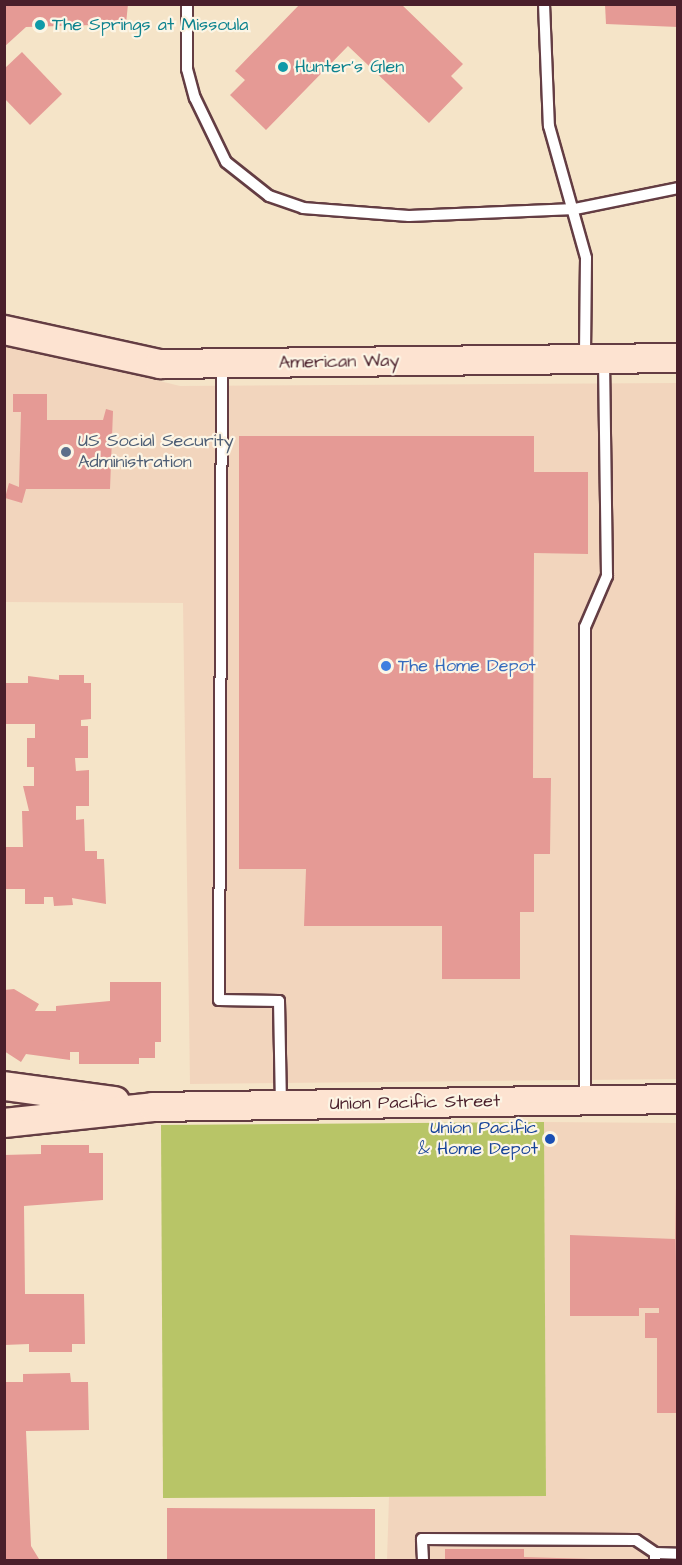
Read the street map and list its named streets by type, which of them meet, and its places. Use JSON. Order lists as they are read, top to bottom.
{
  "streets": {
    "street": ["American Way", "Union Pacific Street"]
  },
  "places": [
    "The Springs at Missoula",
    "Hunter's Glen",
    "US Social Security Administration",
    "The Home Depot",
    "Union Pacific & Home Depot"
  ]
}
